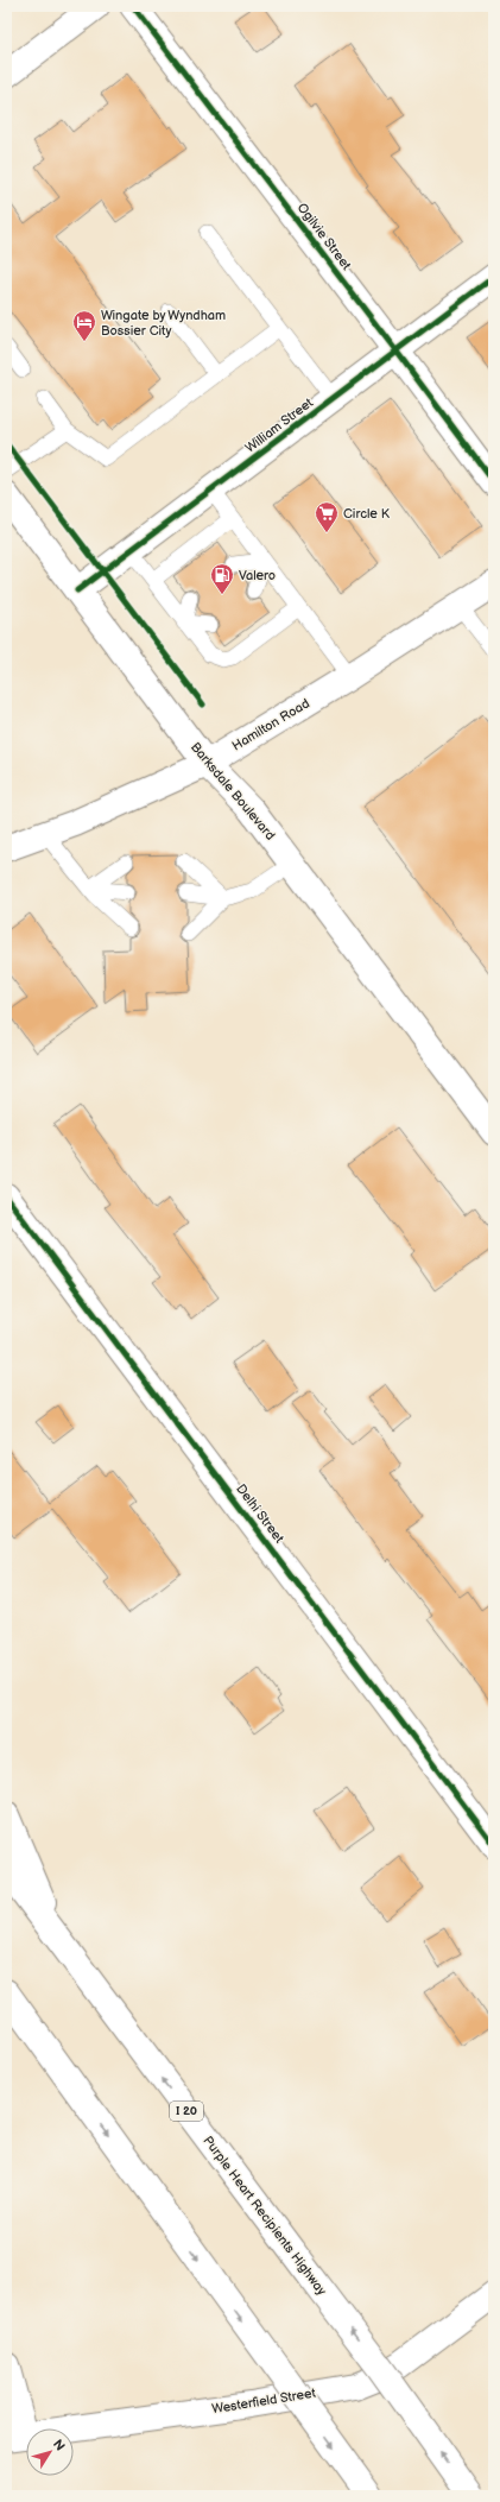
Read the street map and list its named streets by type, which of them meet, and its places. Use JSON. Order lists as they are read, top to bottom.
{
  "streets": {
    "main road": [
      "Ogilvie Street",
      "William Street",
      "Hamilton Road",
      "Barksdale Boulevard",
      "Delhi Street",
      "I 20",
      "Purple Heart Recipients Highway",
      "Westerfield Street"
    ]
  },
  "crossings": [
    ["Ogilvie Street", "William Street"],
    ["William Street", "Barksdale Boulevard"],
    ["Hamilton Road", "Barksdale Boulevard"]
  ],
  "places": {
    "hotel": ["Wingate by Wyndham Bossier City"],
    "supermarket": ["Circle K"],
    "fuel station": ["Valero"]
  },
  "north": "top right"
}
